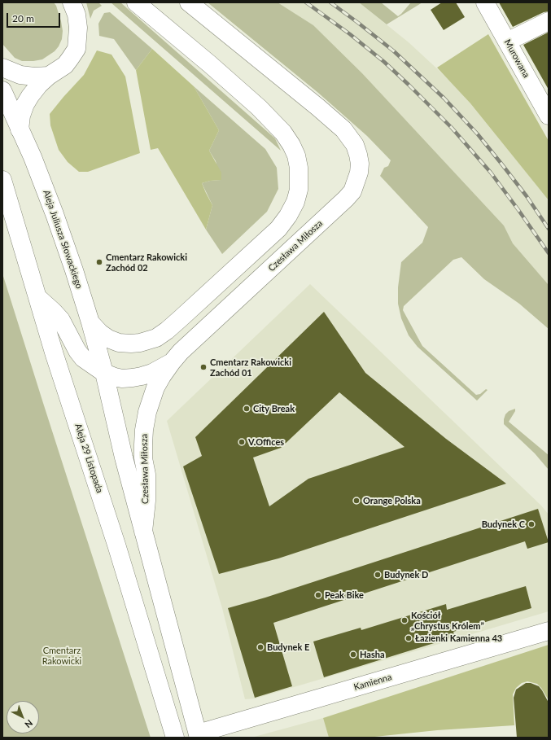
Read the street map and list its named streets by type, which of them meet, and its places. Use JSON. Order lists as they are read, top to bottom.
{
  "streets": {
    "main road": [
      "Murowana",
      "Aleja Juliusza Słowackiego",
      "Czesława Miłosza",
      "Aleja 29 Listopada",
      "Kamienna"
    ]
  },
  "parks": ["Cmentarz Rakowicki"],
  "places": [
    "Cmentarz Rakowicki Zachód 02",
    "Cmentarz Rakowicki Zachód 01",
    "City Break",
    "V.Offices",
    "Orange Polska",
    "Budynek C",
    "Budynek D",
    "Peak Bike",
    "Kościół „Chrystus Królem”",
    "Łazienki Kamienna 43",
    "Budynek E",
    "Hasha"
  ],
  "scale_bar": "20 m",
  "north": "bottom right"
}
